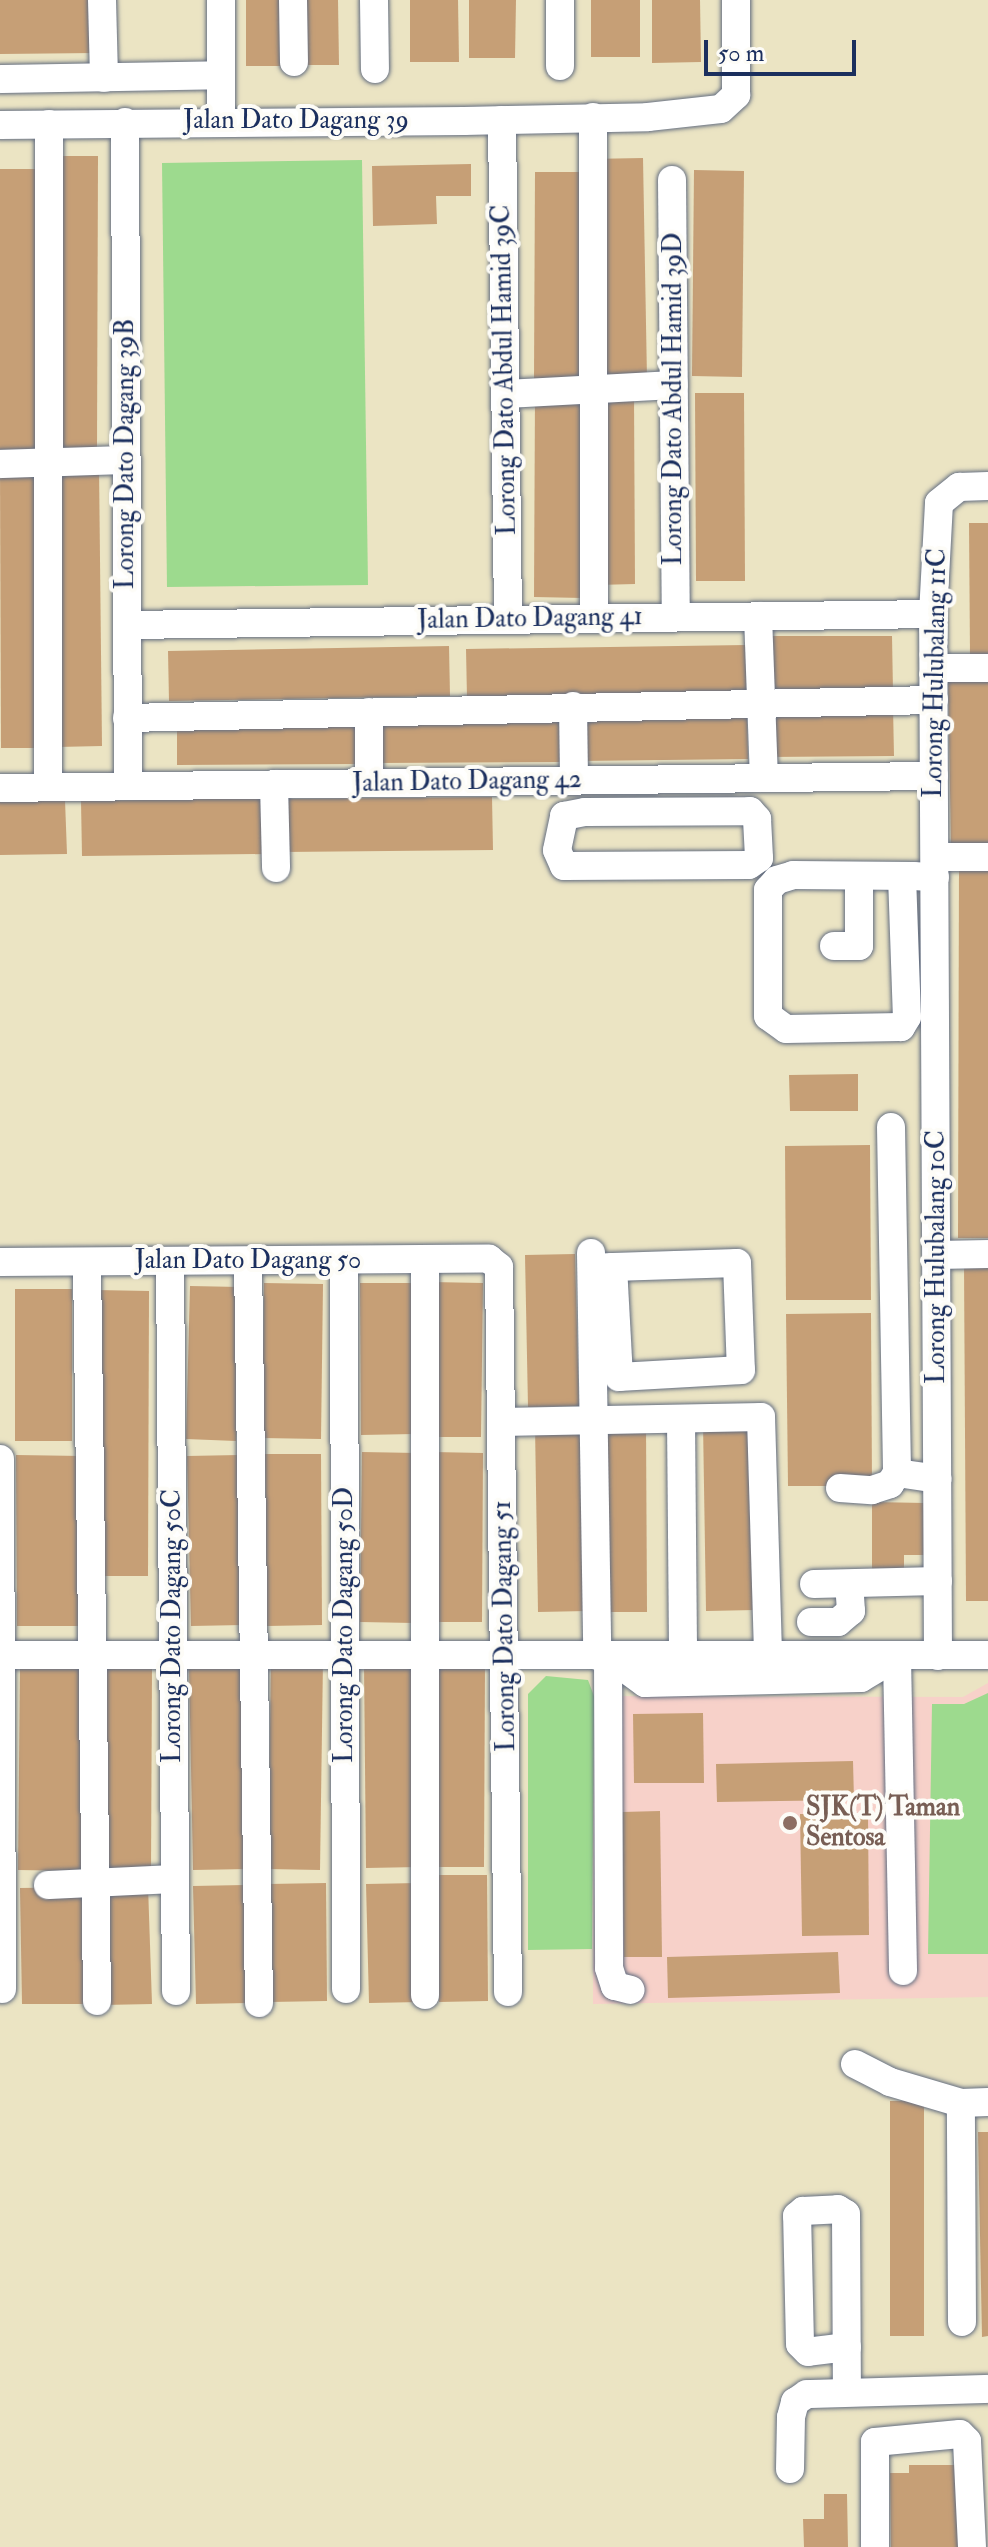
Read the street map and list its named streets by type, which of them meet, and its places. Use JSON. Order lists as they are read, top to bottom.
{
  "streets": {
    "street": [
      "Jalan Dato Dagang 39",
      "Lorong Dato Abdul Hamid 39C",
      "Lorong Dato Abdul Hamid 39D",
      "Lorong Dato Dagang 39B",
      "Jalan Dato Dagang 41",
      "Lorong Hulubalang 11C",
      "Jalan Dato Dagang 42",
      "Lorong Hulubalang 10C",
      "Jalan Dato Dagang 50",
      "Lorong Dato Dagang 50D",
      "Lorong Dato Dagang 50C",
      "Lorong Dato Dagang 51"
    ]
  },
  "crossings": [
    ["Jalan Dato Dagang 39", "Lorong Dato Abdul Hamid 39C"],
    ["Jalan Dato Dagang 39", "Lorong Dato Dagang 39B"],
    ["Lorong Dato Abdul Hamid 39C", "Jalan Dato Dagang 41"],
    ["Lorong Dato Abdul Hamid 39D", "Jalan Dato Dagang 41"],
    ["Lorong Dato Dagang 39B", "Jalan Dato Dagang 41"],
    ["Lorong Dato Dagang 39B", "Jalan Dato Dagang 42"],
    ["Jalan Dato Dagang 41", "Lorong Hulubalang 11C"],
    ["Lorong Hulubalang 11C", "Jalan Dato Dagang 42"],
    ["Lorong Hulubalang 11C", "Lorong Hulubalang 10C"],
    ["Jalan Dato Dagang 50", "Lorong Dato Dagang 50D"],
    ["Jalan Dato Dagang 50", "Lorong Dato Dagang 50C"],
    ["Jalan Dato Dagang 50", "Lorong Dato Dagang 51"]
  ],
  "places": ["SJK(T) Taman Sentosa"],
  "scale_bar": "50 m"
}
